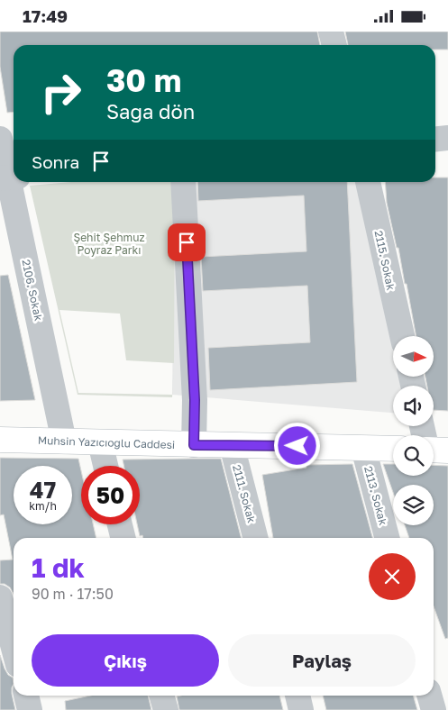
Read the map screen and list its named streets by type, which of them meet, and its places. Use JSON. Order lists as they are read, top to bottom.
{
  "streets": {
    "main road": ["Muhsin Yazıcıoğlu Caddesi"],
    "street": [
      "2115. Sokak",
      "2106. Sokak",
      "2111. Sokak",
      "2113. Sokak"
    ]
  },
  "crossings": [
    ["2106. Sokak", "Muhsin Yazıcıoğlu Caddesi"],
    ["Muhsin Yazıcıoğlu Caddesi", "2111. Sokak"],
    ["Muhsin Yazıcıoğlu Caddesi", "2113. Sokak"]
  ],
  "parks": ["Şehit Şehmuz Poyraz Parkı"],
  "north": "right",
  "page": {
    "status": "17:49",
    "turn": ["30 m", "Sağa dön"],
    "then": "Sonra",
    "speed": "47 km/h",
    "limit": "50",
    "heading": ["1 dk", "90 m · 17:50"],
    "buttons": ["Çıkış", "Paylaş"]
  }
}
